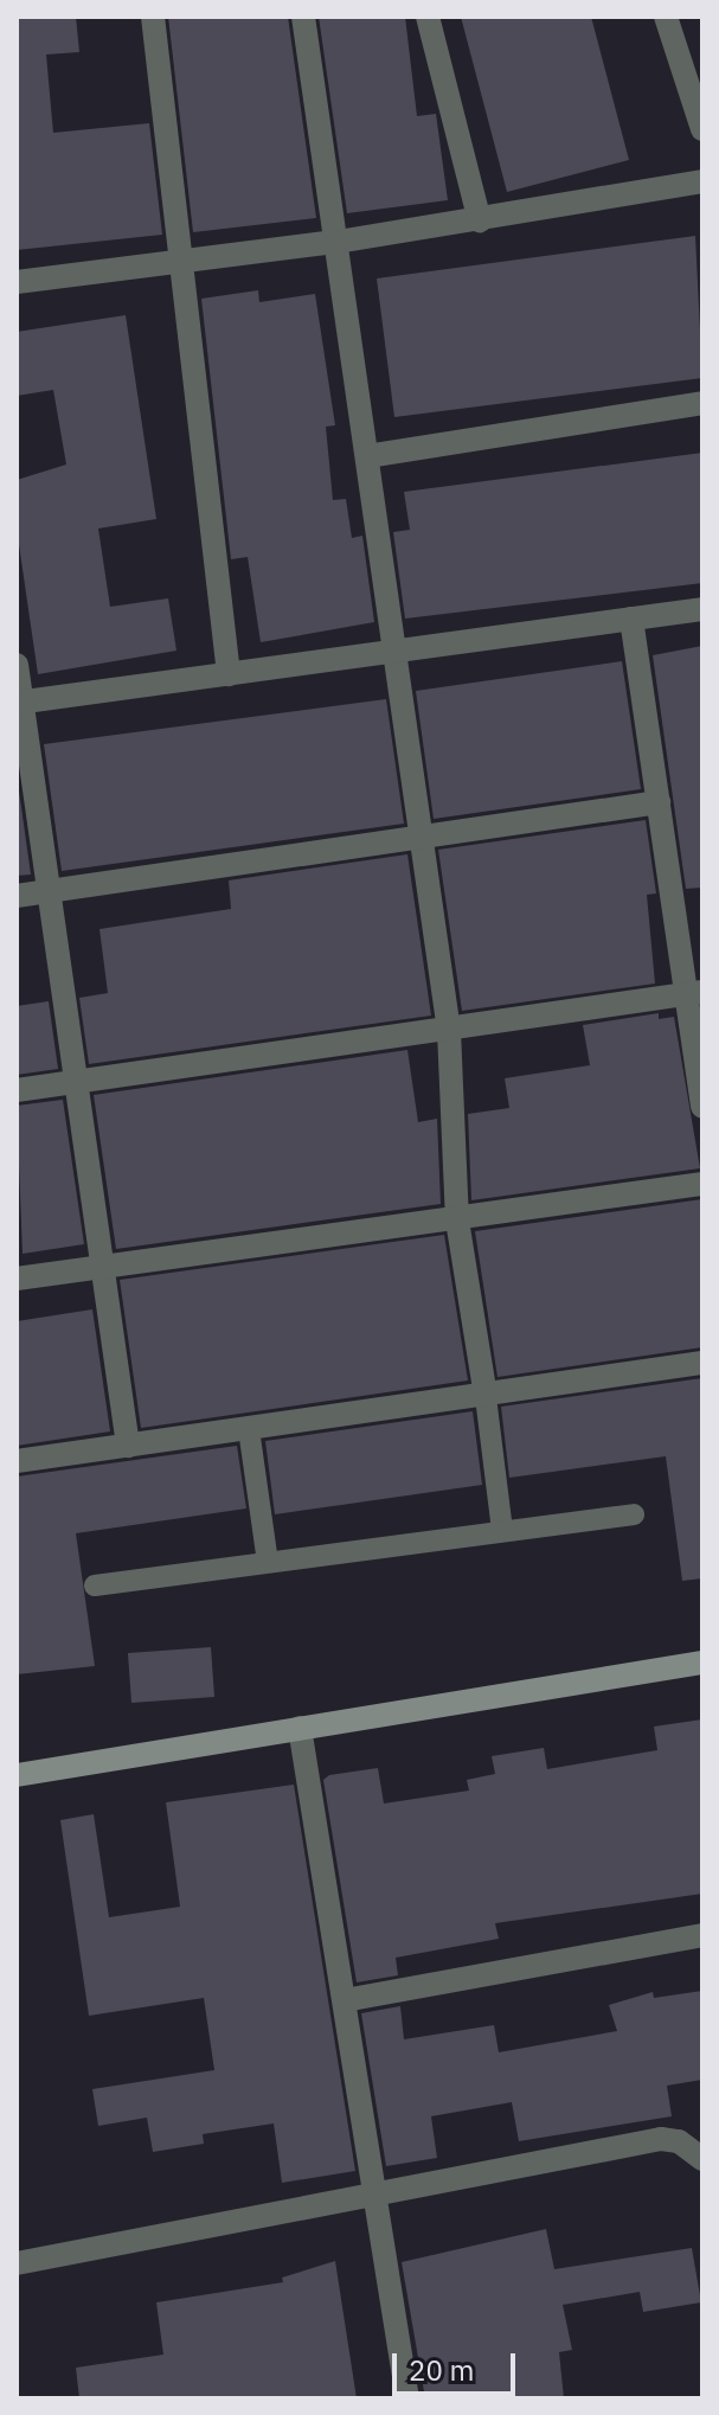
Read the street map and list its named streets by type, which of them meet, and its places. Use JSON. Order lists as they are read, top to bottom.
{
  "scale_bar": "20 m"
}
